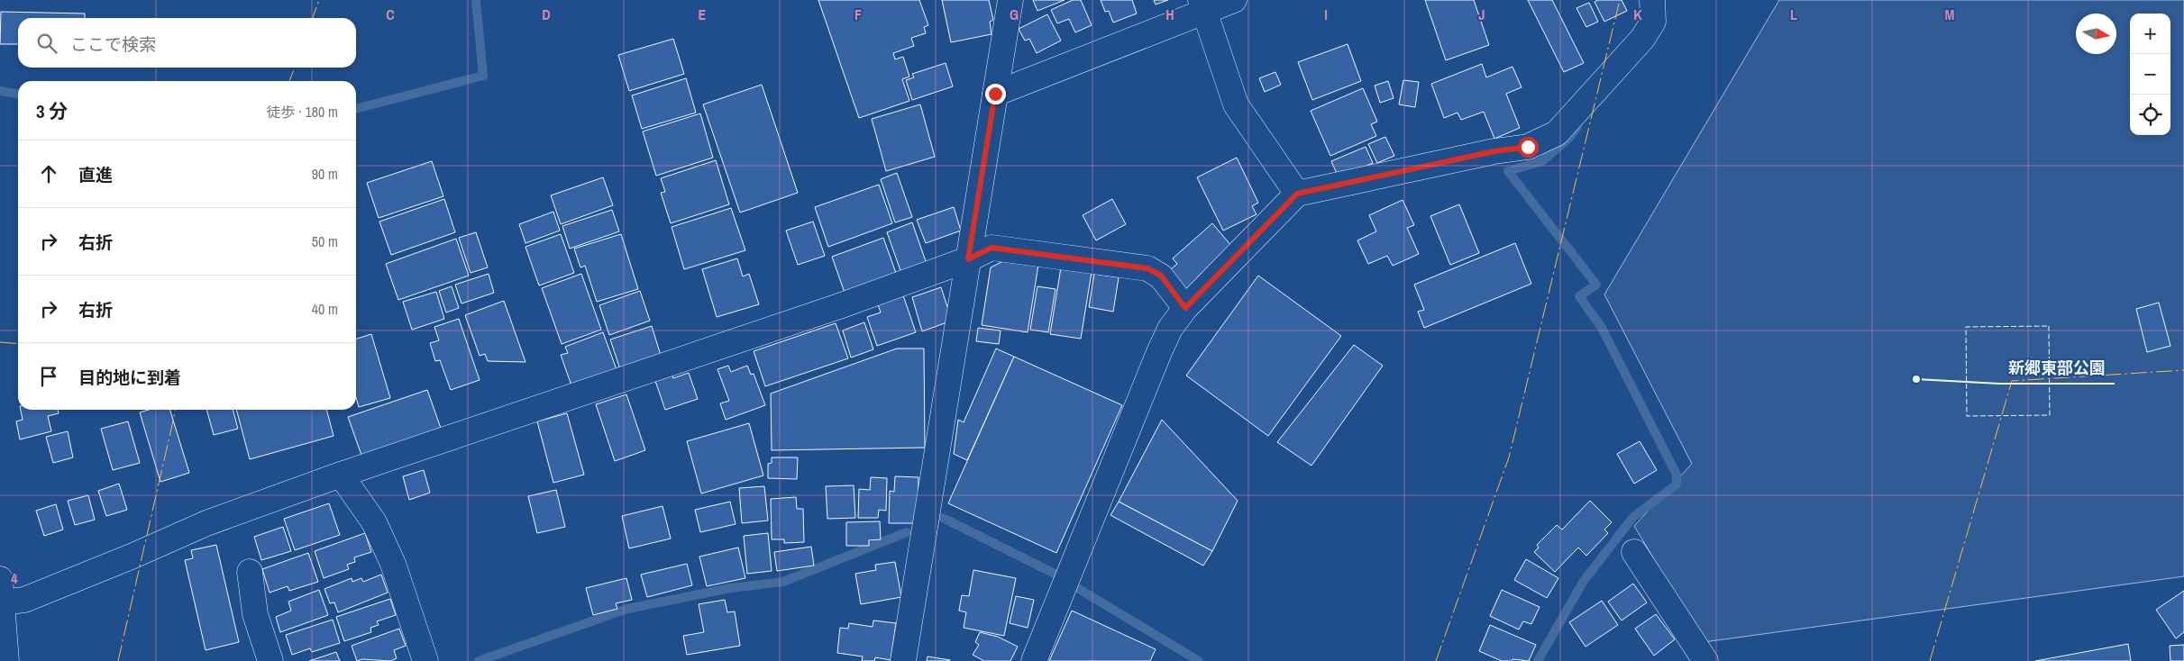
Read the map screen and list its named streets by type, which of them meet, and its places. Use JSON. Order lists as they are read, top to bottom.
{
  "places": ["新郷東部公園"],
  "north": "right",
  "page": {
    "map_buttons": ["+", "−"],
    "search": "ここで検索",
    "heading": ["3 分", "徒歩 · 180 m"],
    "list": [
      ["直進", "90 m"],
      ["右折", "50 m"],
      ["右折", "40 m"],
      "目的地に到着"
    ]
  },
  "grid": {
    "columns": [
      "C",
      "D",
      "E",
      "F",
      "G",
      "H",
      "I",
      "J",
      "K",
      "L",
      "M"
    ],
    "rows": ["4"]
  }
}
